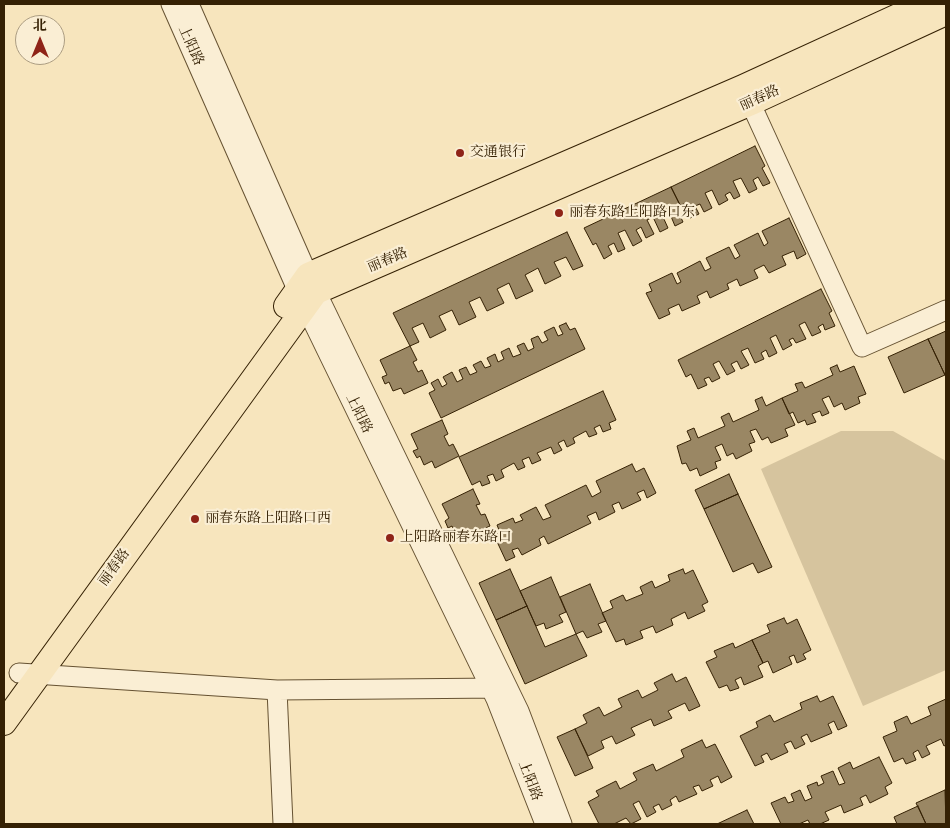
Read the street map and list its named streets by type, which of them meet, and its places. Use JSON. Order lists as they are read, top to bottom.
{
  "streets": {
    "main road": ["丽春路"],
    "street": ["上阳路"]
  },
  "crossings": [
    ["上阳路", "丽春路"]
  ],
  "places": [
    "交通银行",
    "丽春东路上阳路口东",
    "丽春东路上阳路口西",
    "上阳路丽春东路口"
  ],
  "north": "top"
}
